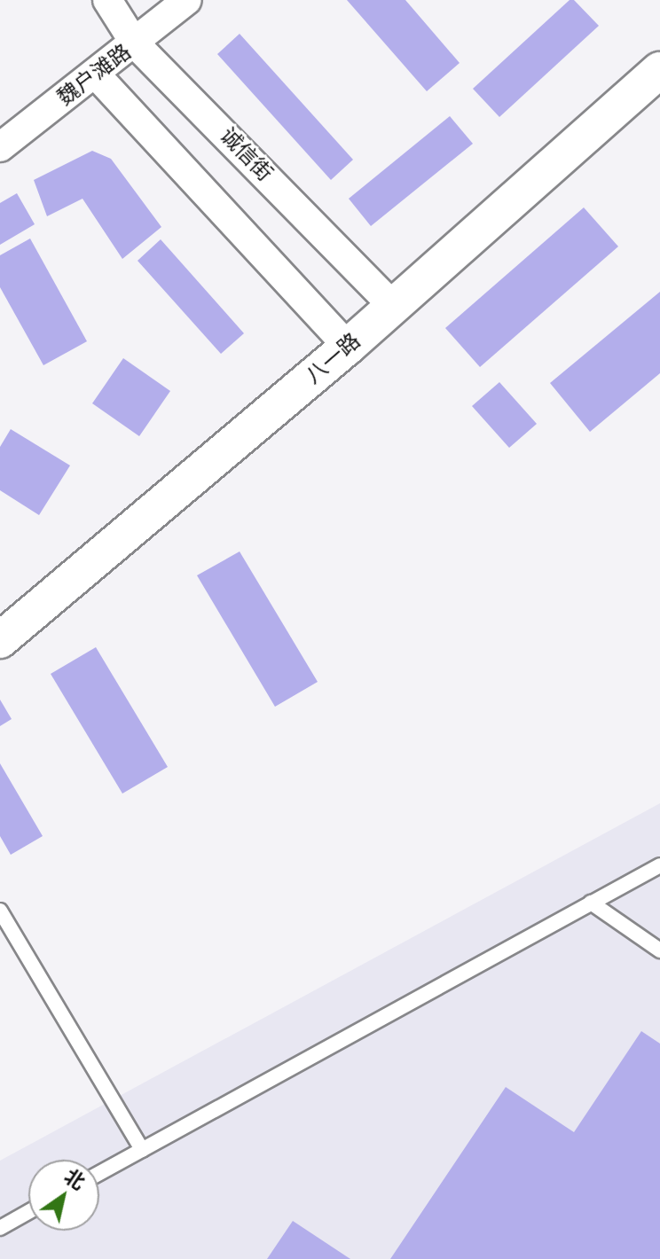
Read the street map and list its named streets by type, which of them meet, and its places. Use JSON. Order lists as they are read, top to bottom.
{
  "streets": {
    "street": ["魏户滩路", "诚信街", "八一路"]
  },
  "crossings": [
    ["魏户滩路", "诚信街"],
    ["诚信街", "八一路"]
  ],
  "north": "top right"
}
